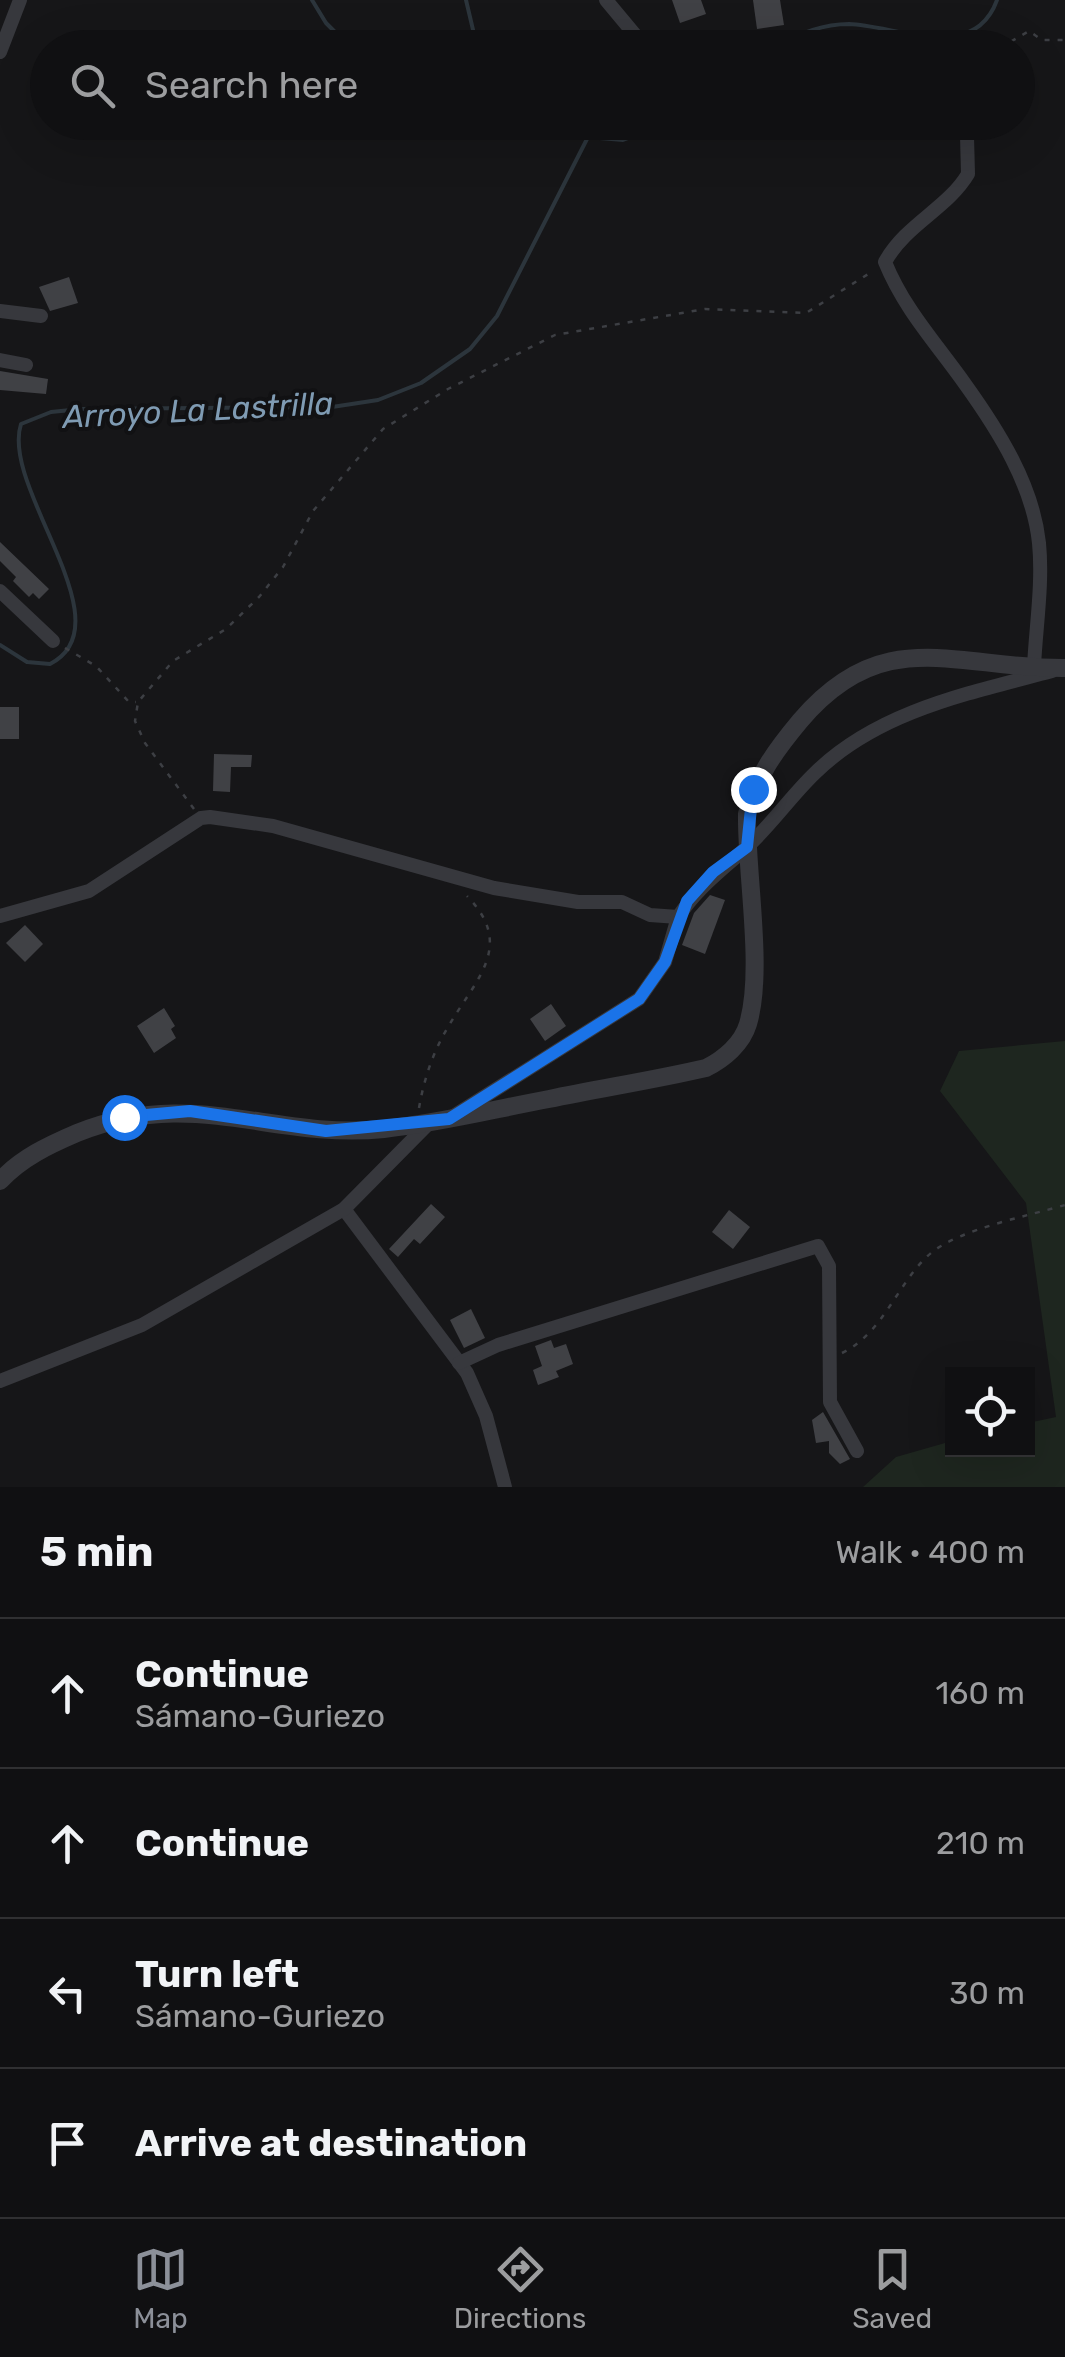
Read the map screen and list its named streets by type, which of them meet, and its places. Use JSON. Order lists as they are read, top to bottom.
{
  "water": ["Arroyo La Lastrilla"],
  "page": {
    "search": "Search here",
    "heading": ["5 min", "Walk · 400 m"],
    "list": [
      ["Continue", "Sámano-Guriezo", "160 m"],
      ["Continue", "210 m"],
      ["Turn left", "Sámano-Guriezo", "30 m"],
      "Arrive at destination"
    ],
    "nav": ["Map", "Directions", "Saved"]
  }
}
